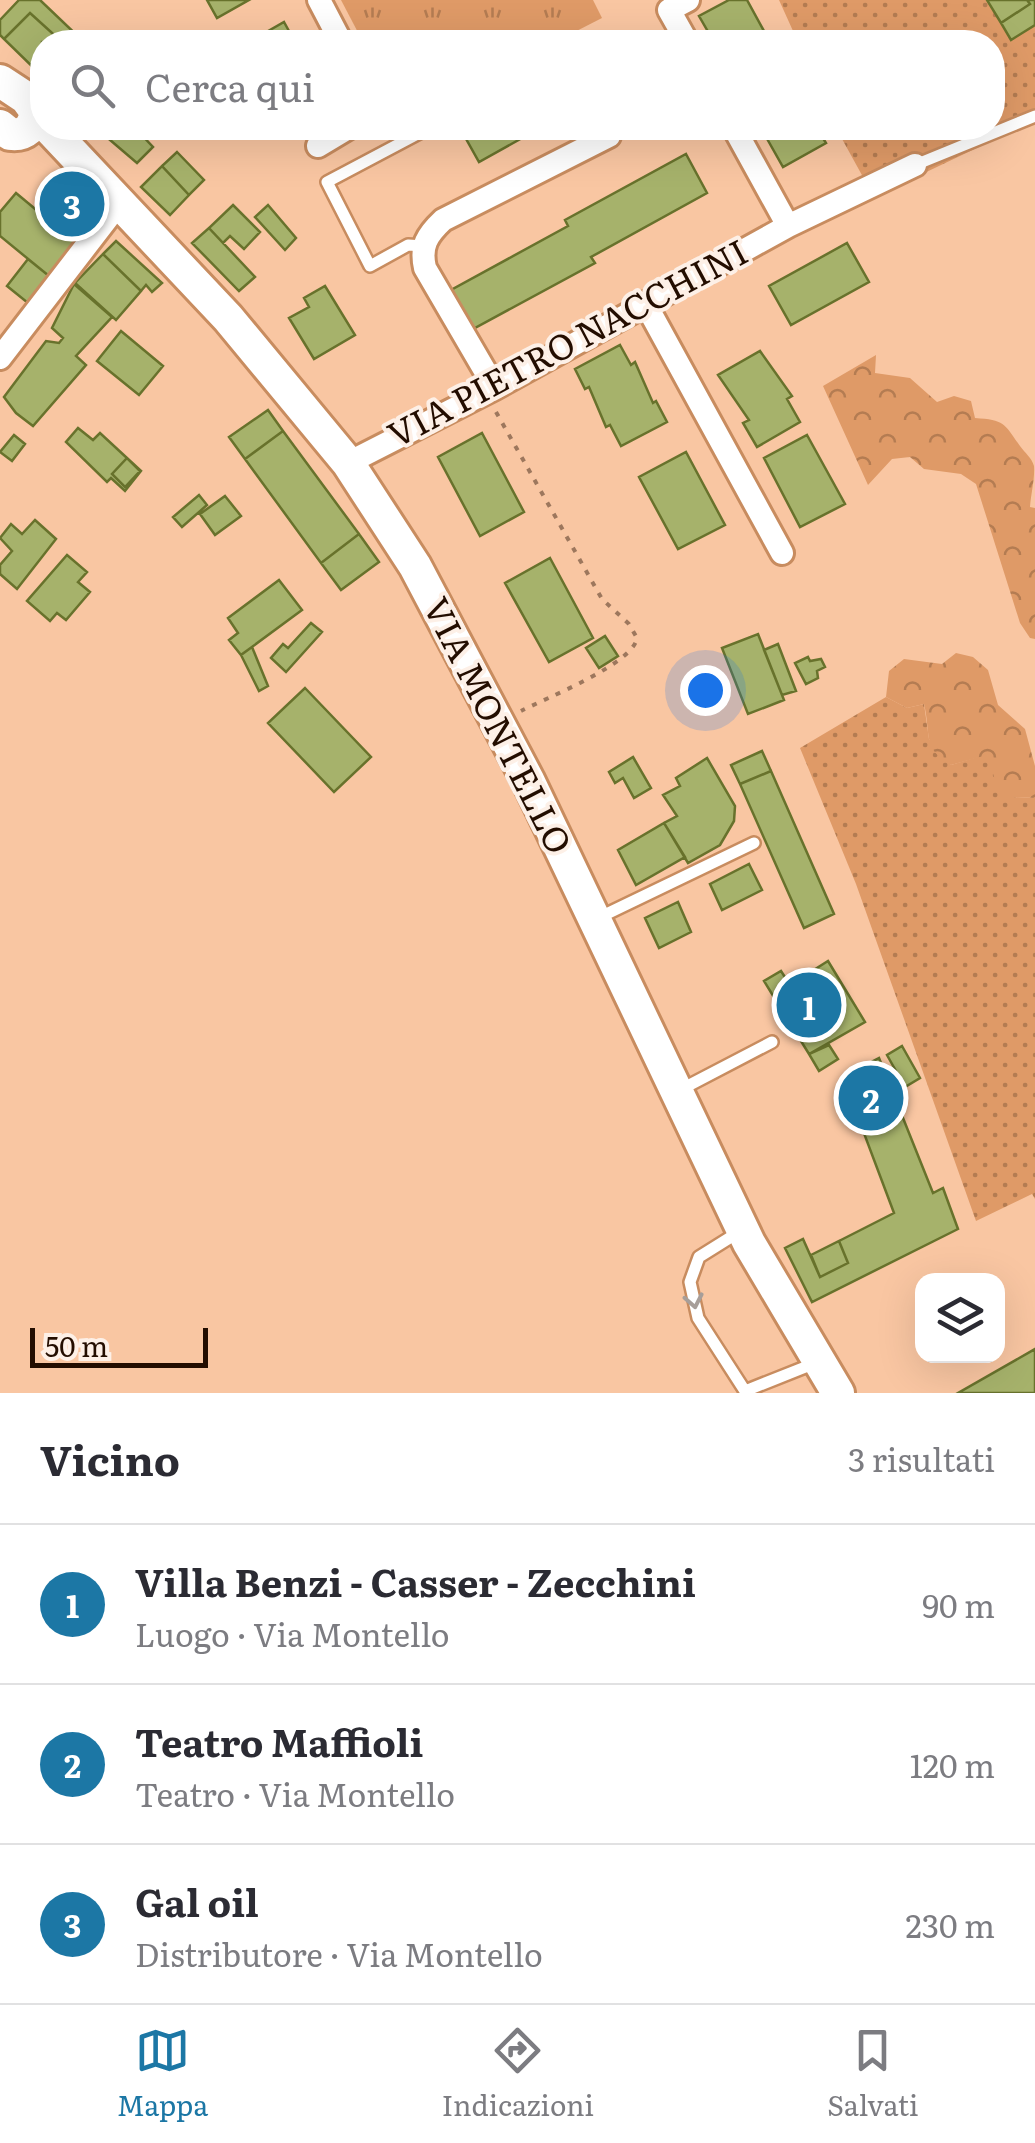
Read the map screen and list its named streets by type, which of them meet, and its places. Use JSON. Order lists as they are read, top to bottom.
{
  "streets": {
    "main road": ["VIA MONTELLO"],
    "street": ["VIA PIETRO NACCHINI"]
  },
  "crossings": [
    ["VIA PIETRO NACCHINI", "VIA MONTELLO"]
  ],
  "scale_bar": "50 m",
  "page": {
    "search": "Cerca qui",
    "pins": ["3", "1", "2"],
    "scale": "50 m",
    "heading": ["Vicino", "3 risultati"],
    "list": [
      {
        "mark": "1",
        "name": "Villa Benzi - Casser - Zecchini",
        "note": "Luogo · Via Montello",
        "value": "90 m"
      },
      {
        "mark": "2",
        "name": "Teatro Maffioli",
        "note": "Teatro · Via Montello",
        "value": "120 m"
      },
      {
        "mark": "3",
        "name": "Gal oil",
        "note": "Distributore · Via Montello",
        "value": "230 m"
      }
    ],
    "nav": ["Mappa", "Indicazioni", "Salvati"]
  }
}
